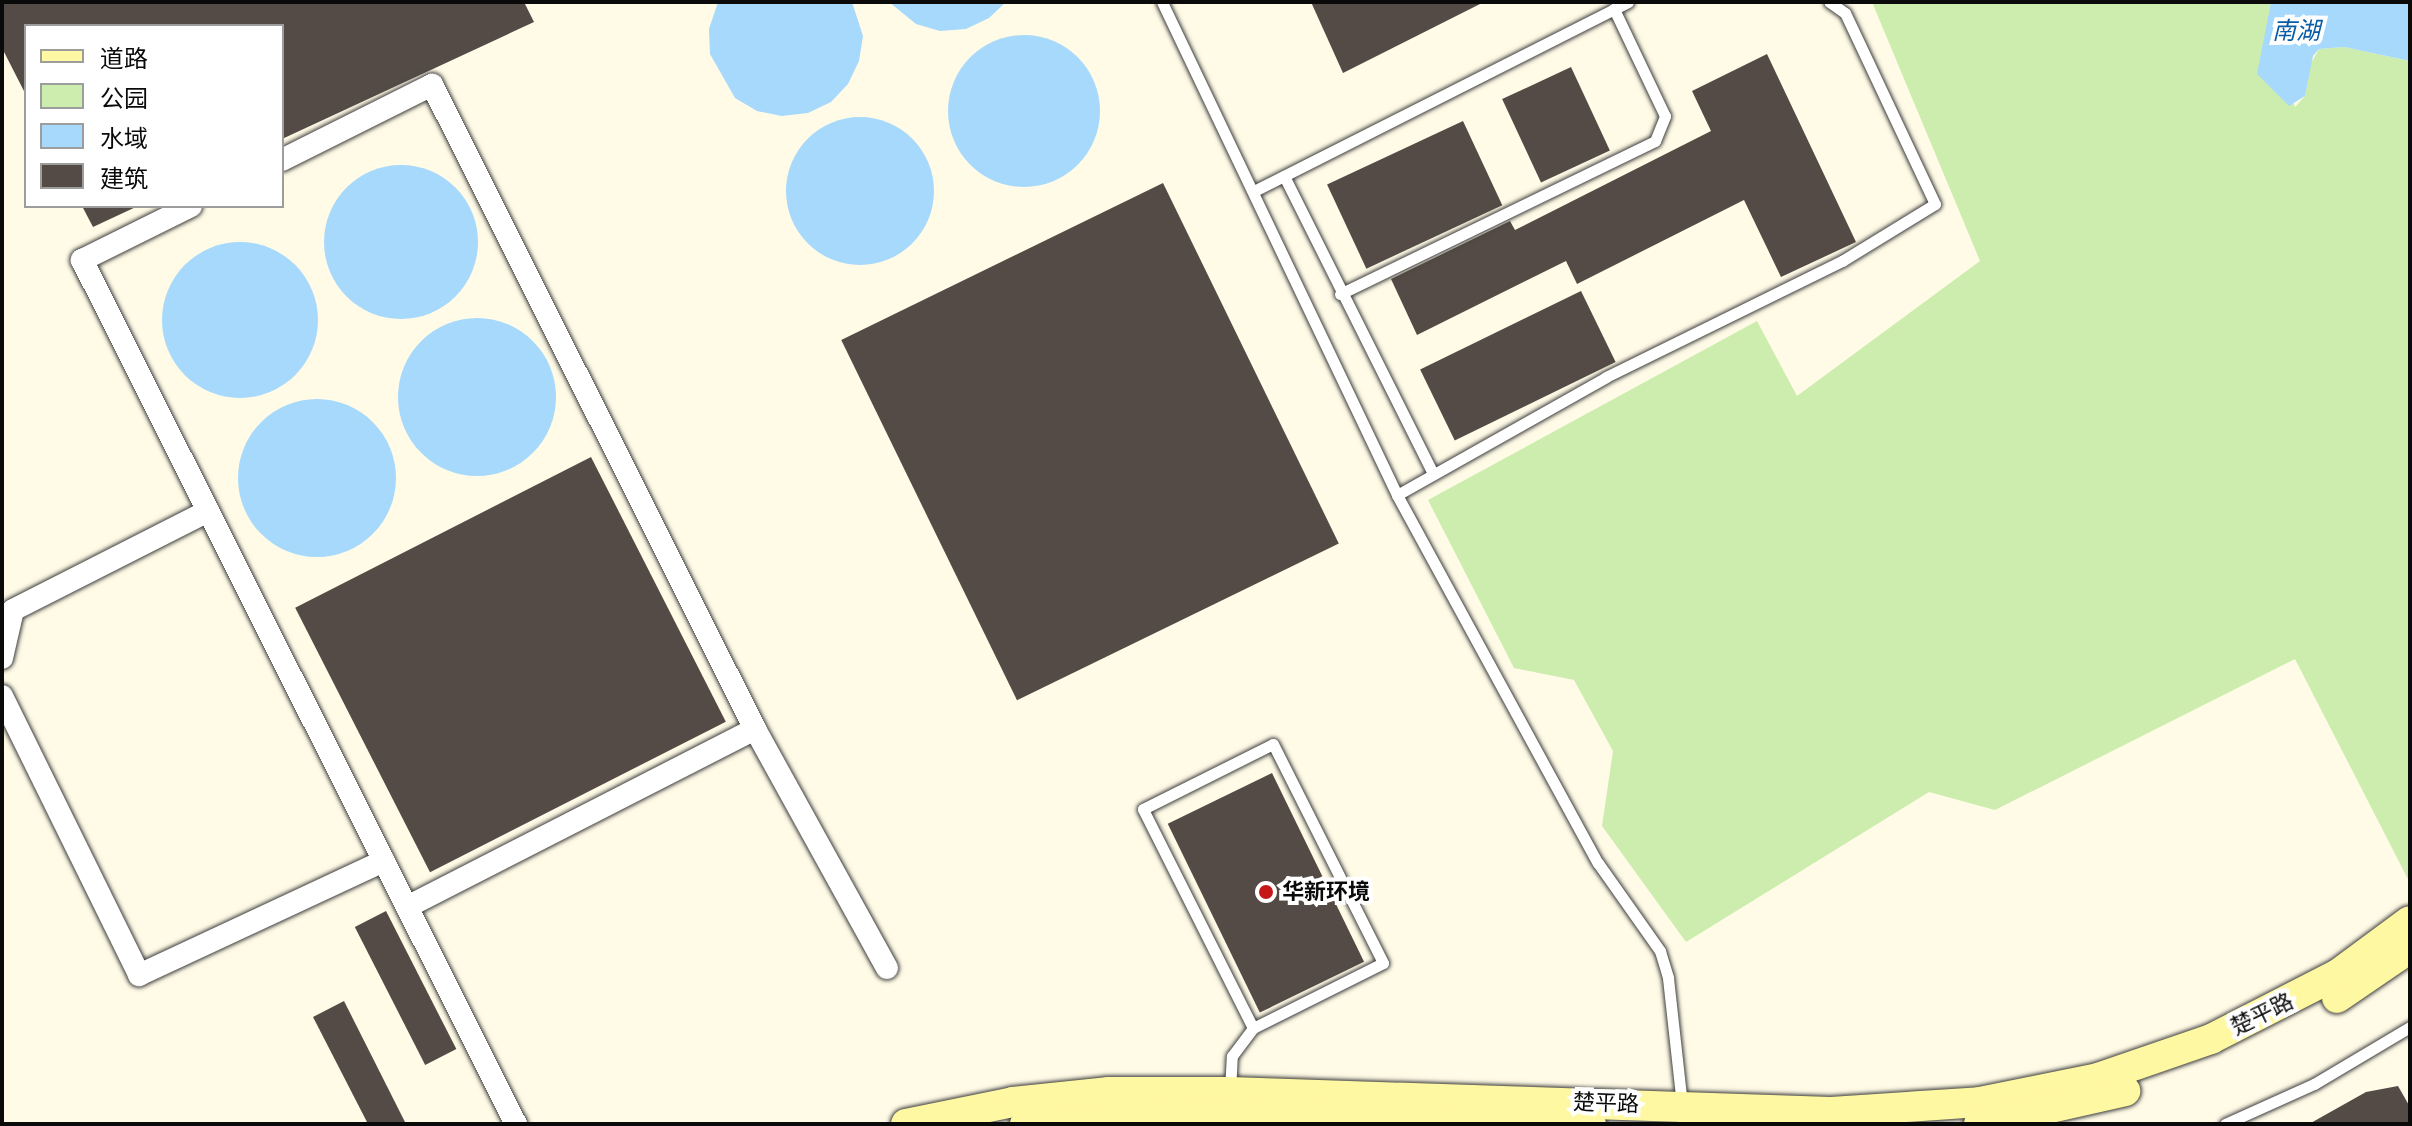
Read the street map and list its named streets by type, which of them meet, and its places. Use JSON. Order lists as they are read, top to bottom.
{
  "streets": {
    "main road": ["楚平路"]
  },
  "water": ["南湖"],
  "places": ["华新环境"],
  "legend": [
    "道路",
    "公园",
    "水域",
    "建筑"
  ]
}
